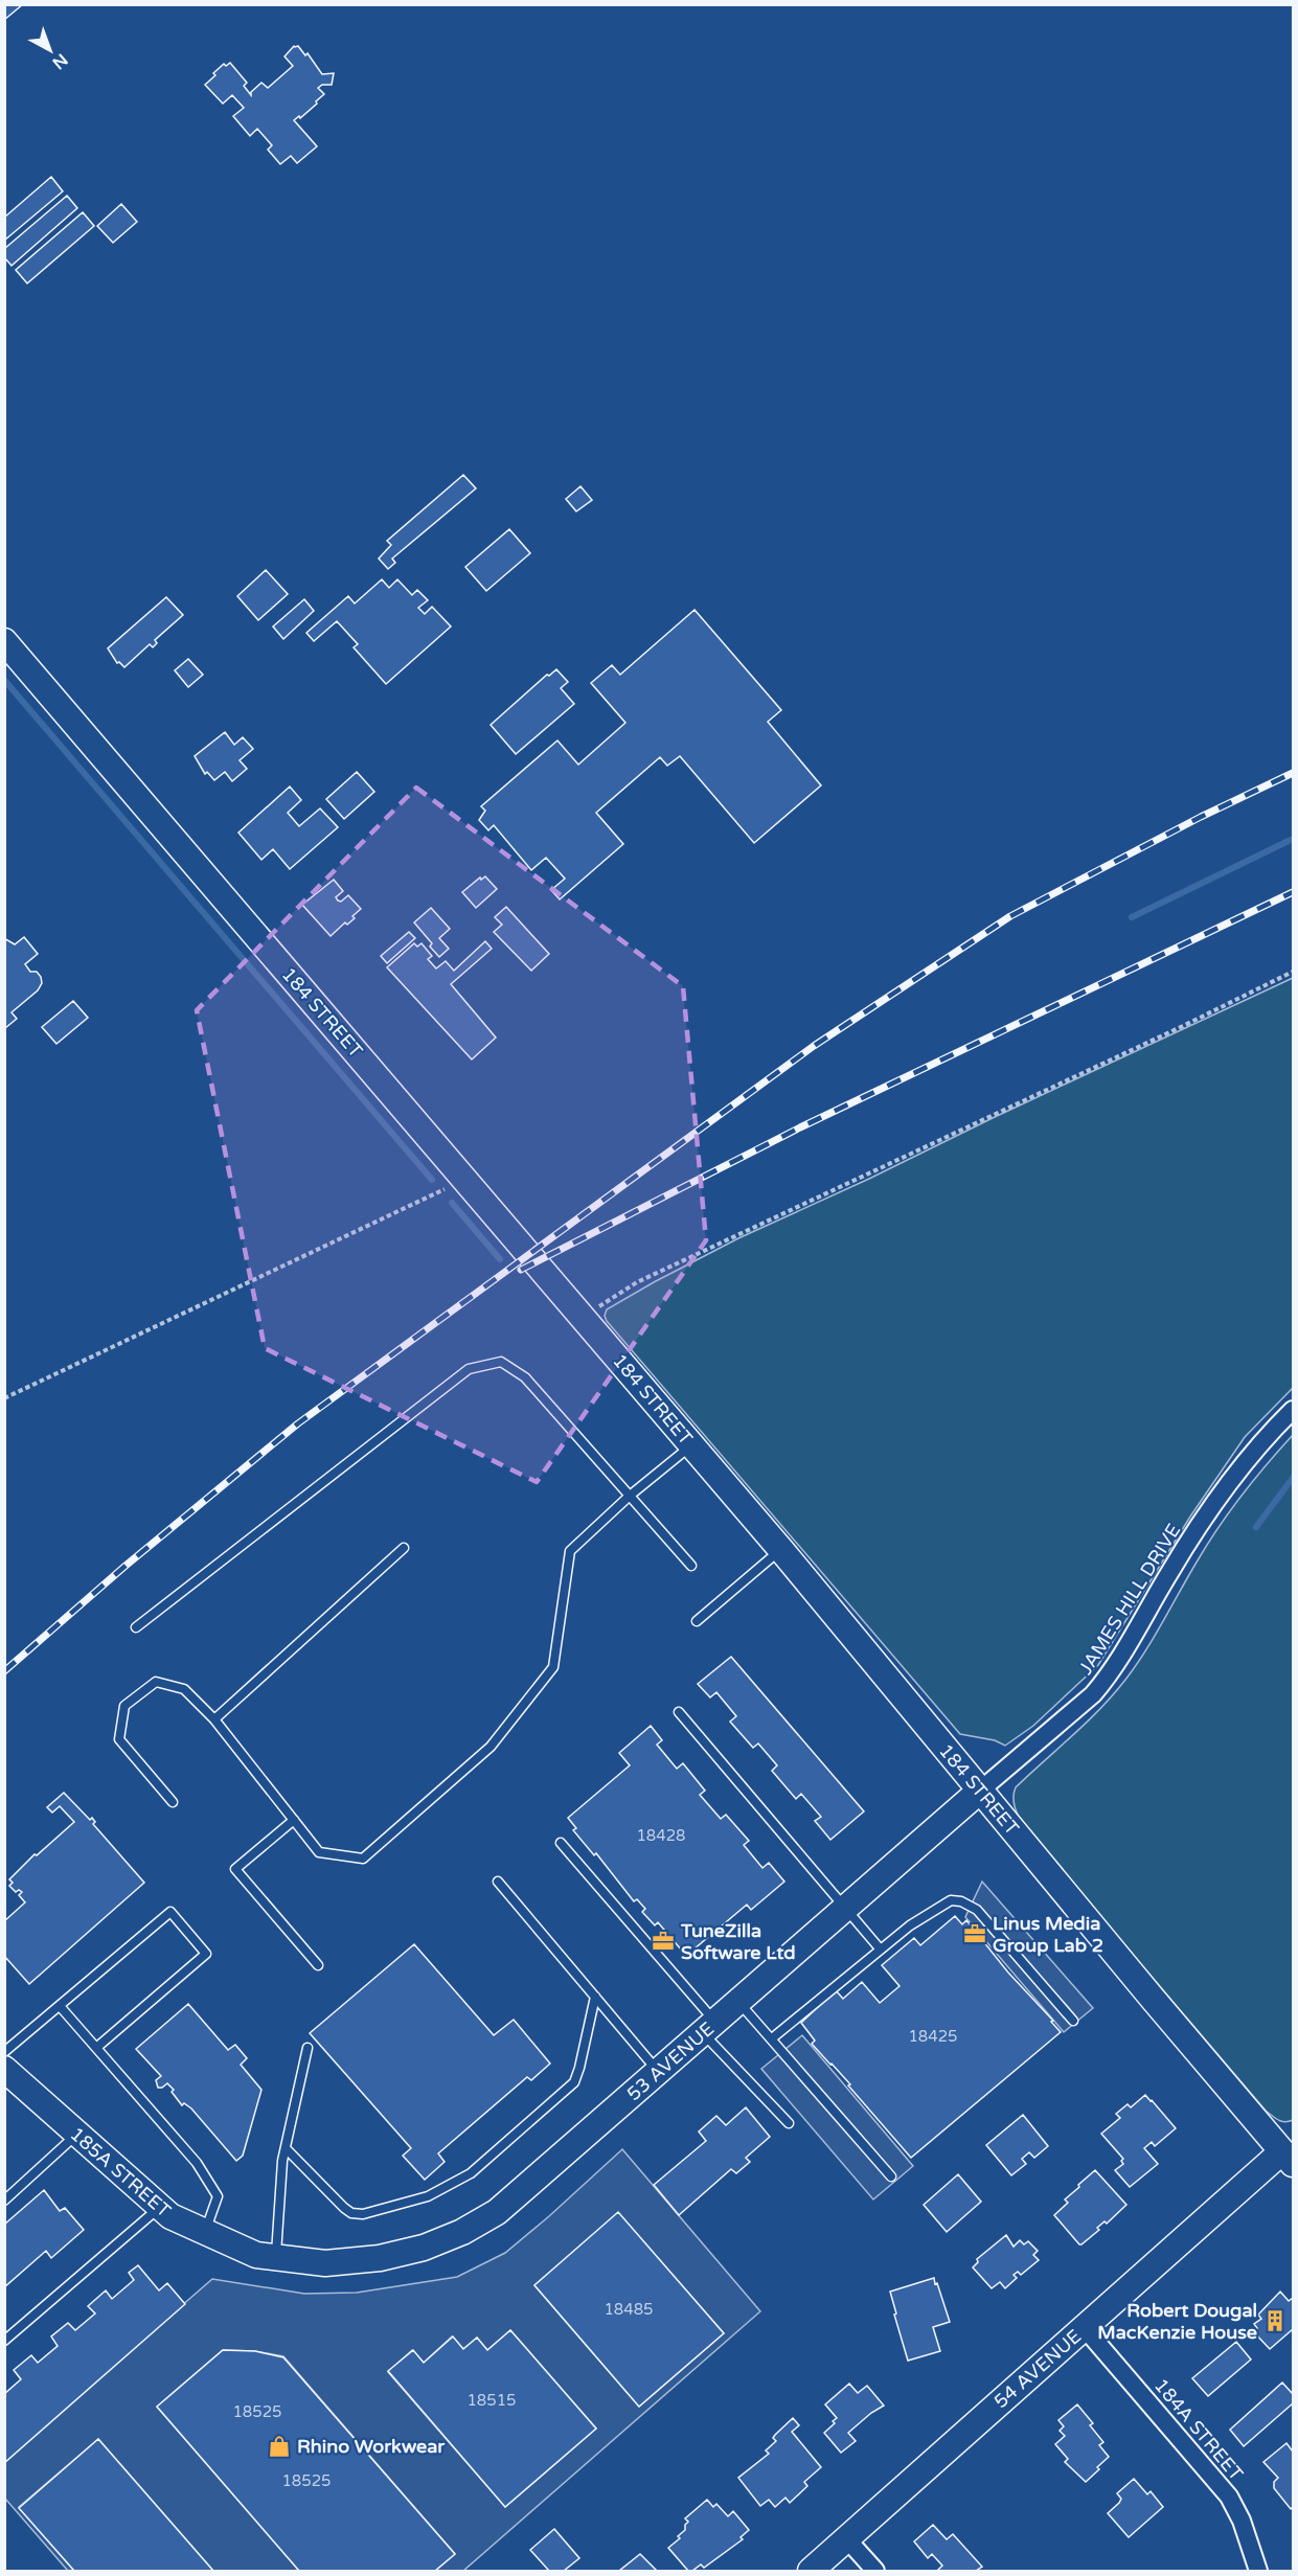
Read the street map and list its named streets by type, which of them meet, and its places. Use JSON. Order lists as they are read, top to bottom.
{
  "streets": {
    "main road": [
      "184 STREET",
      "53 AVENUE",
      "185A STREET",
      "54 AVENUE"
    ],
    "street": ["JAMES HILL DRIVE", "184A STREET"]
  },
  "crossings": [
    ["184 STREET", "JAMES HILL DRIVE"],
    ["184 STREET", "53 AVENUE"],
    ["184 STREET", "54 AVENUE"],
    ["JAMES HILL DRIVE", "53 AVENUE"],
    ["53 AVENUE", "185A STREET"],
    ["54 AVENUE", "184A STREET"]
  ],
  "places": {
    "office": ["Linus Media Group Lab 2", "TuneZilla Software Ltd"],
    "building": ["Robert Dougal MacKenzie House"],
    "shop": ["Rhino Workwear"]
  },
  "house_numbers": [
    "18428",
    "18425",
    "18485",
    "18515",
    "18525",
    "18525"
  ],
  "north": "bottom right"
}
